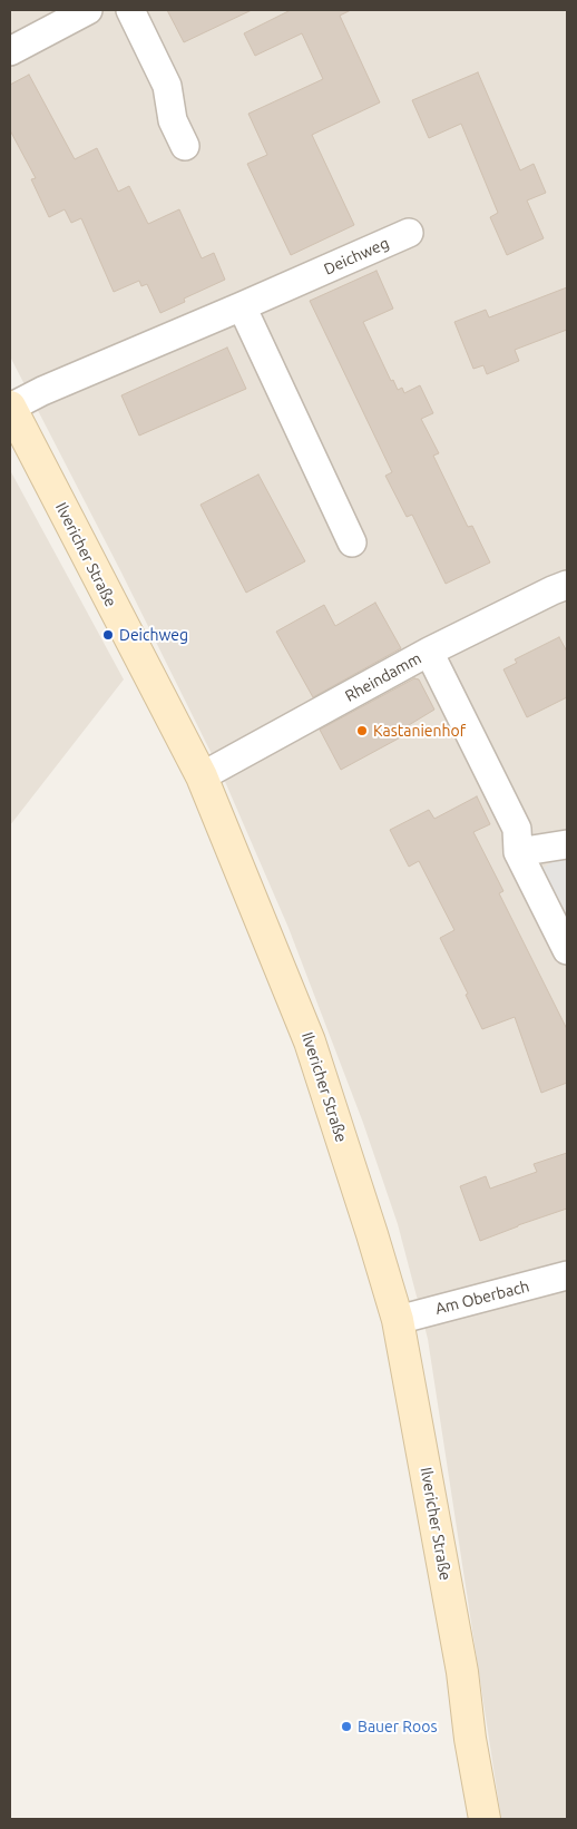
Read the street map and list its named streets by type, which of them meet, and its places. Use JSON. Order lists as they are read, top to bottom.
{
  "streets": {
    "street": [
      "Deichweg",
      "Ilvericher Straße",
      "Rheindamm",
      "Am Oberbach"
    ]
  },
  "crossings": [
    ["Deichweg", "Ilvericher Straße"],
    ["Ilvericher Straße", "Rheindamm"],
    ["Ilvericher Straße", "Am Oberbach"]
  ],
  "places": ["Deichweg", "Kastanienhof", "Bauer Roos"]
}
